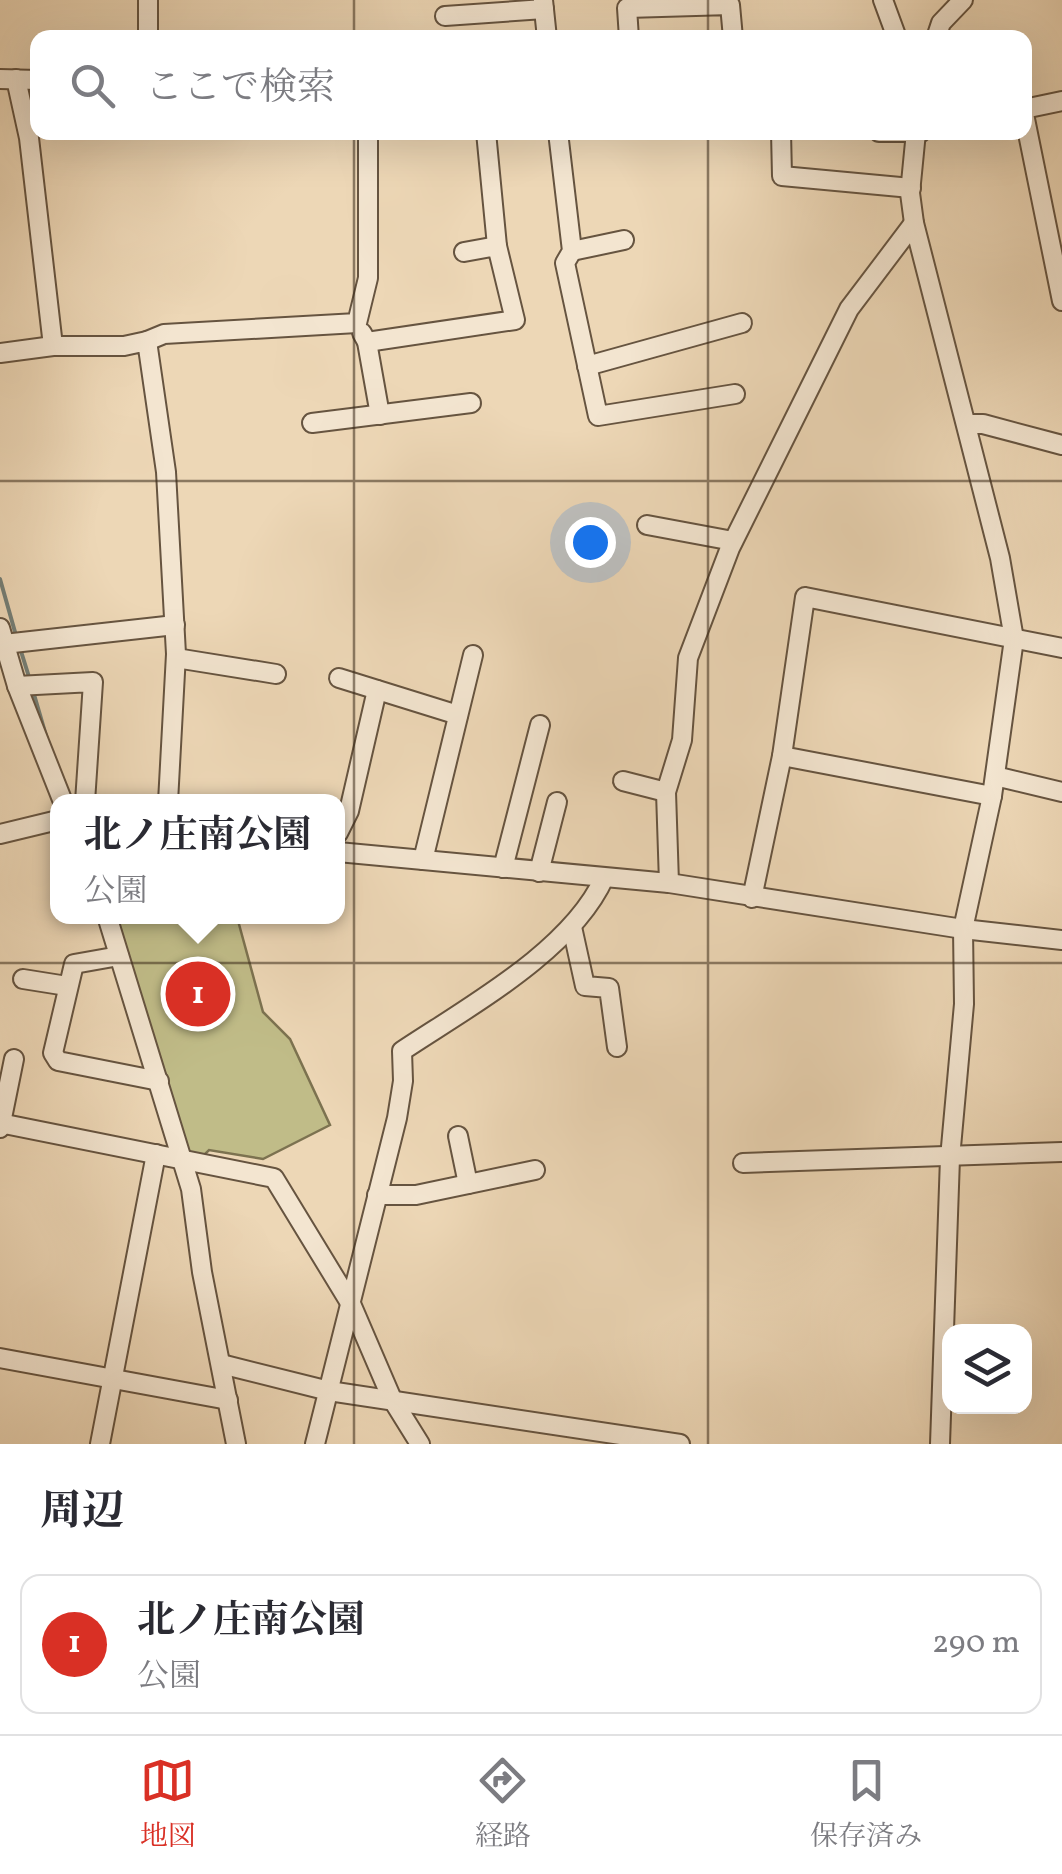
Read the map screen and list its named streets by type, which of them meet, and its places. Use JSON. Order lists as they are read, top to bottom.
{
  "page": {
    "search": "ここで検索",
    "popup": ["北ノ庄南公園", "公園"],
    "pins": "1",
    "heading": "周辺",
    "list": [
      {
        "mark": "1",
        "name": "北ノ庄南公園",
        "note": "公園",
        "value": "290 m"
      }
    ],
    "nav": ["地図", "経路", "保存済み"]
  }
}
